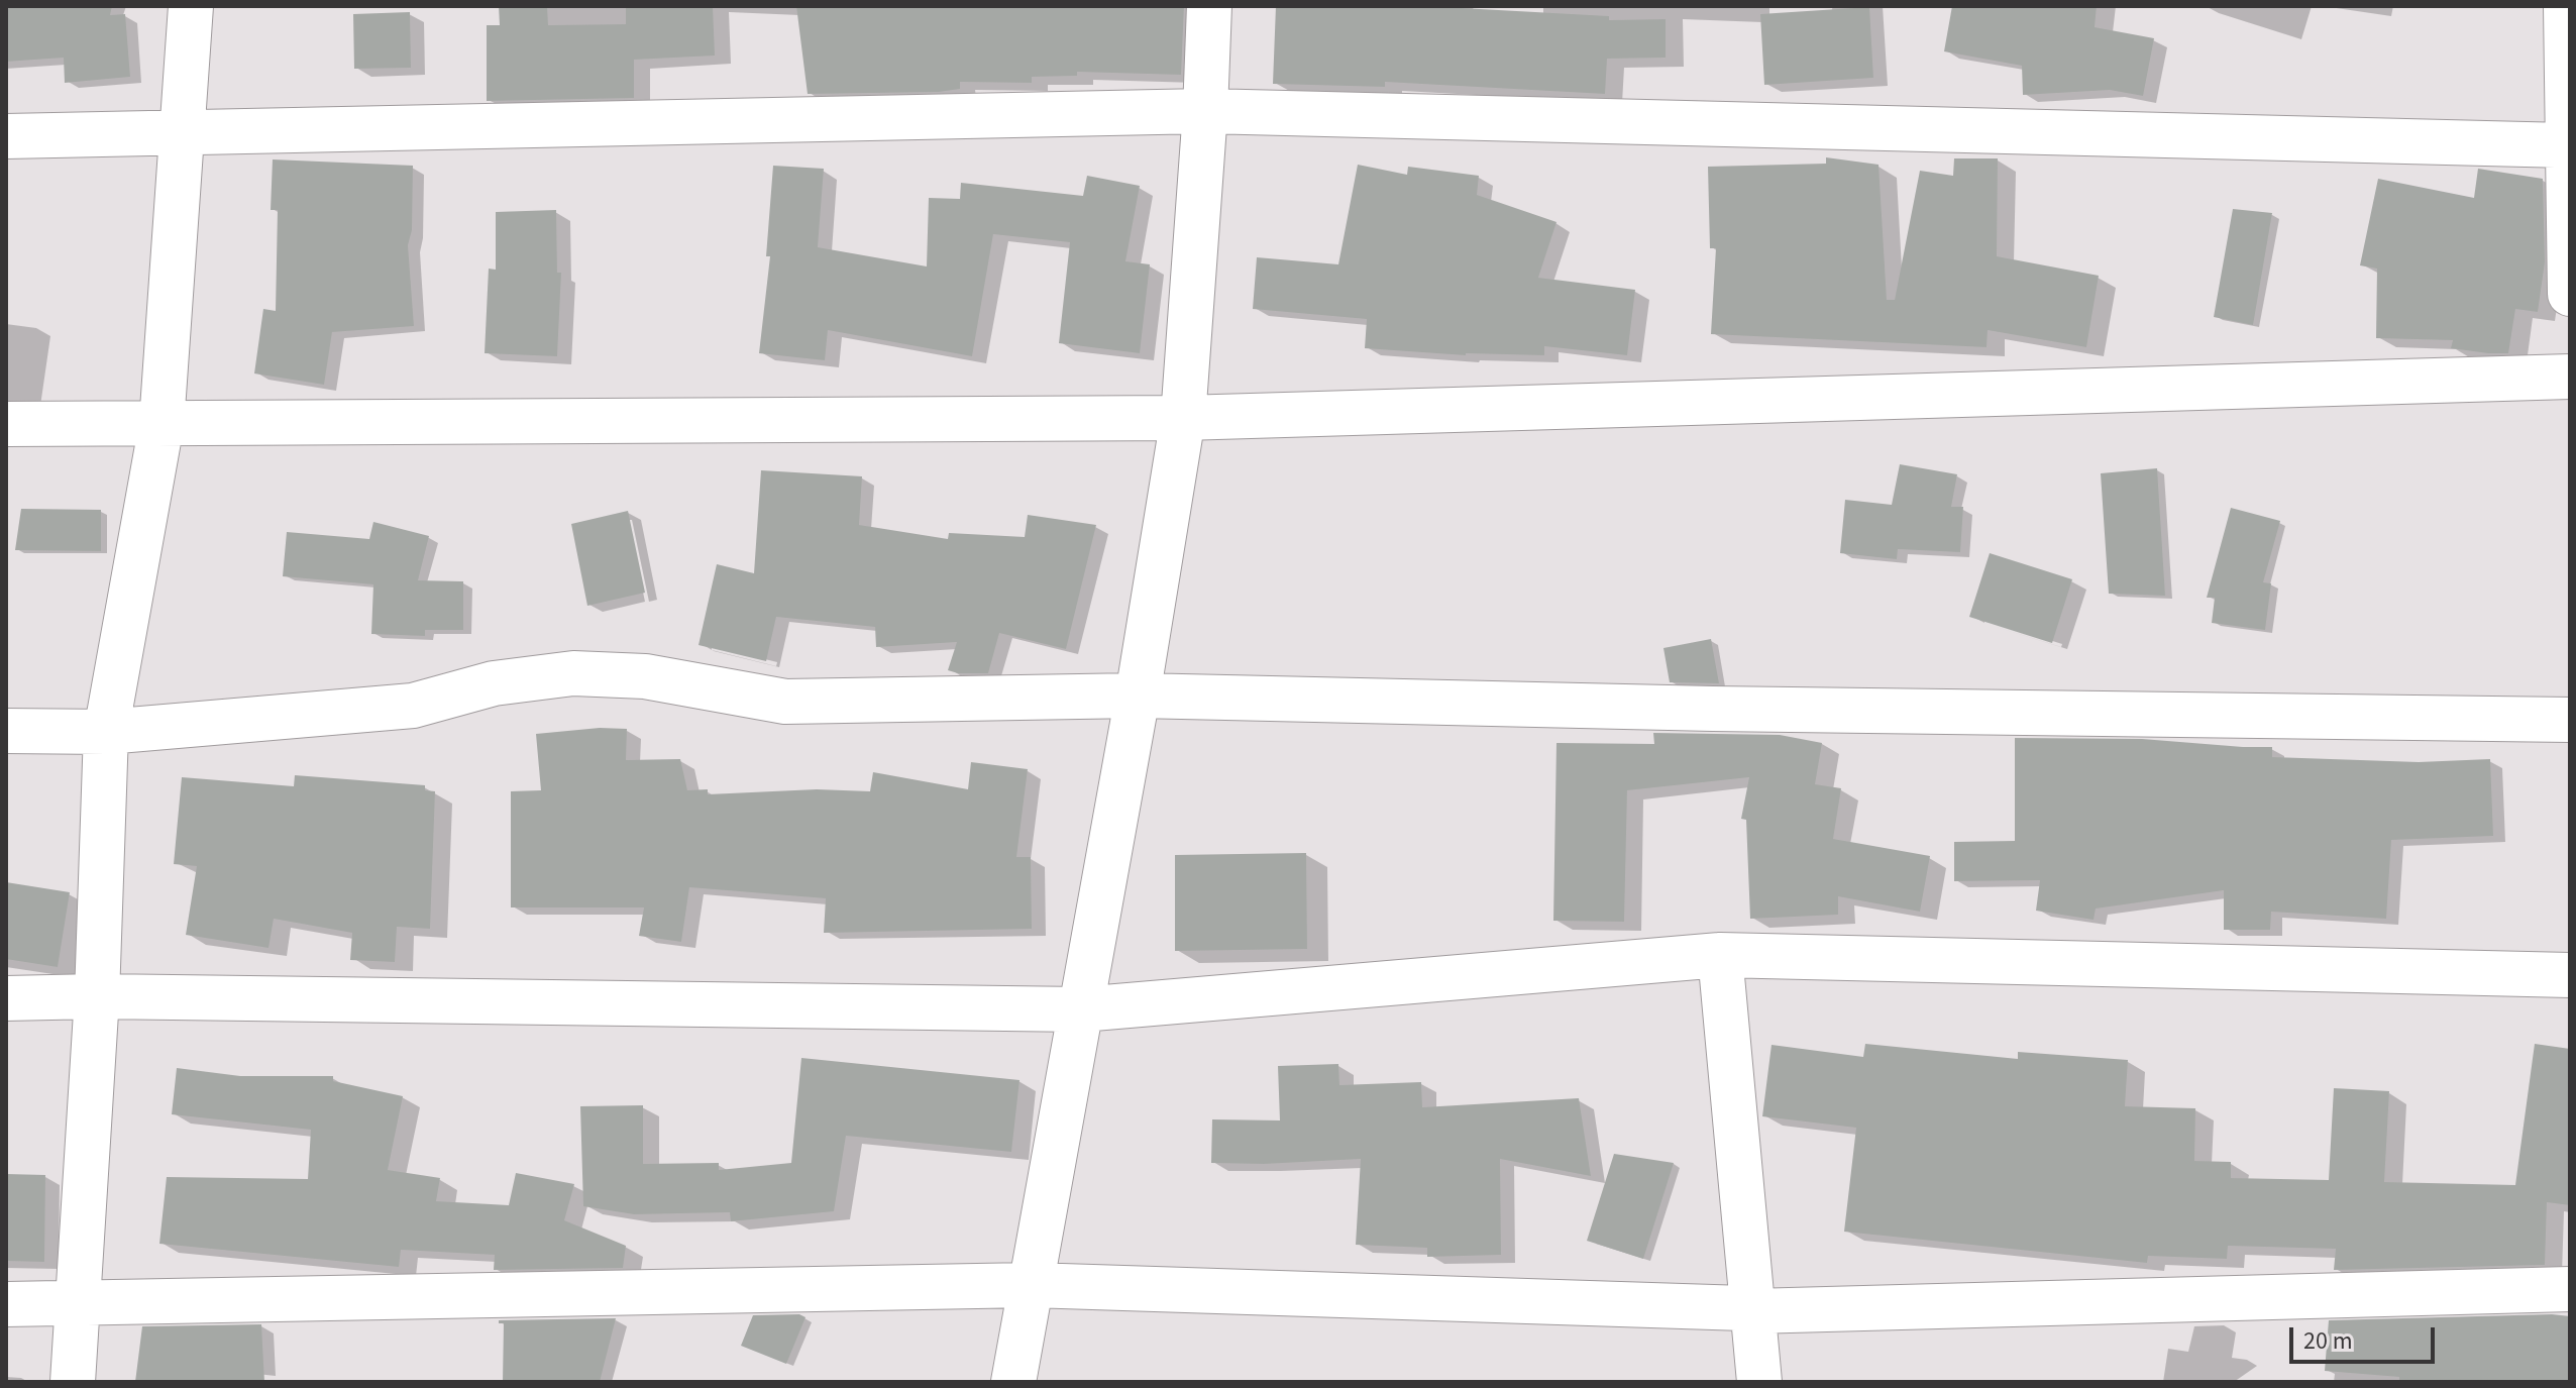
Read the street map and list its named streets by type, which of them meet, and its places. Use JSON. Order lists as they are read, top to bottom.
{
  "scale_bar": "20 m"
}
